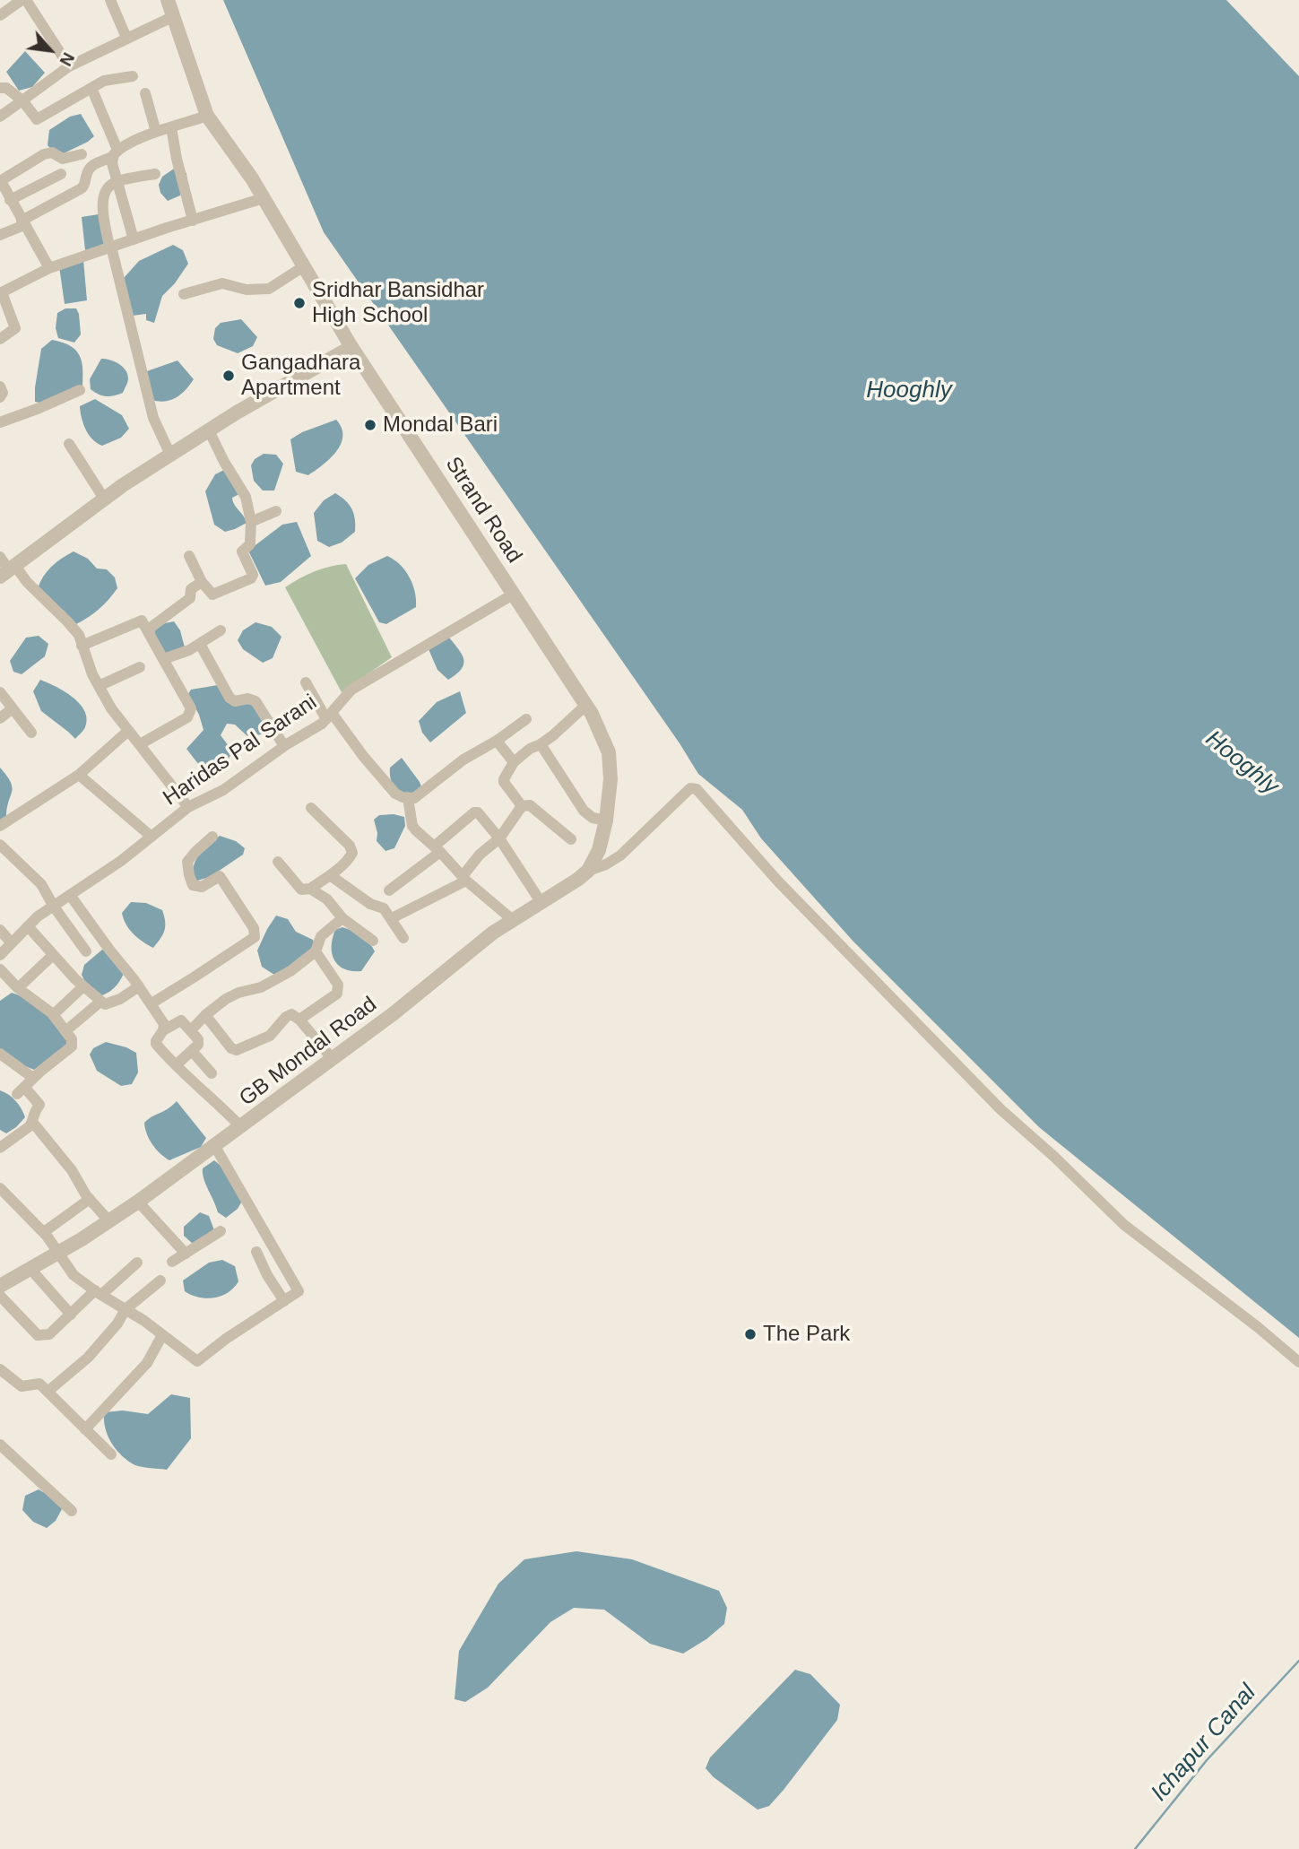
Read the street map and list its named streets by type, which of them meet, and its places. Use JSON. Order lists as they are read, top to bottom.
{
  "streets": {
    "street": ["Strand Road", "Haridas Pal Sarani", "GB Mondal Road"]
  },
  "crossings": [
    ["Strand Road", "Haridas Pal Sarani"]
  ],
  "water": ["Hooghly", "Ichapur Canal"],
  "places": [
    "Sridhar Bansidhar High School",
    "Gangadhara Apartment",
    "Mondal Bari",
    "The Park"
  ],
  "north": "bottom right"
}
